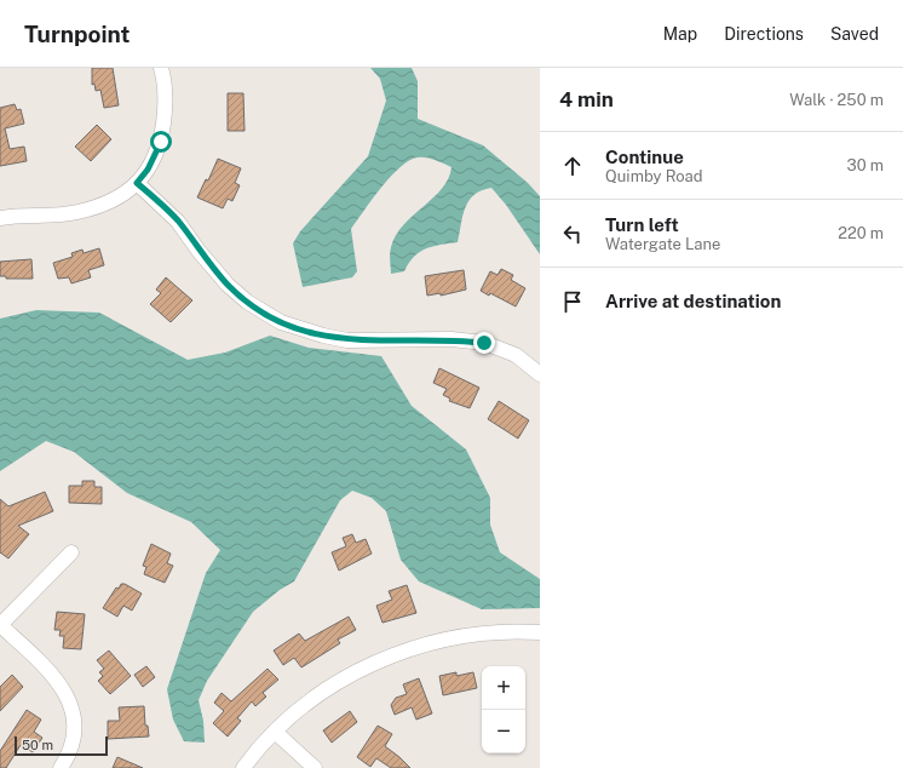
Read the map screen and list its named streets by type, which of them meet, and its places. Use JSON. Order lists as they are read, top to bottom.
{
  "scale_bar": "50 m",
  "page": {
    "header": "Turnpoint",
    "nav": ["Map", "Directions", "Saved"],
    "heading": ["4 min", "Walk · 250 m"],
    "list": [
      ["Continue", "Quimby Road", "30 m"],
      ["Turn left", "Watergate Lane", "220 m"],
      "Arrive at destination"
    ],
    "map_buttons": ["+", "−"],
    "scale": "50 m"
  }
}
